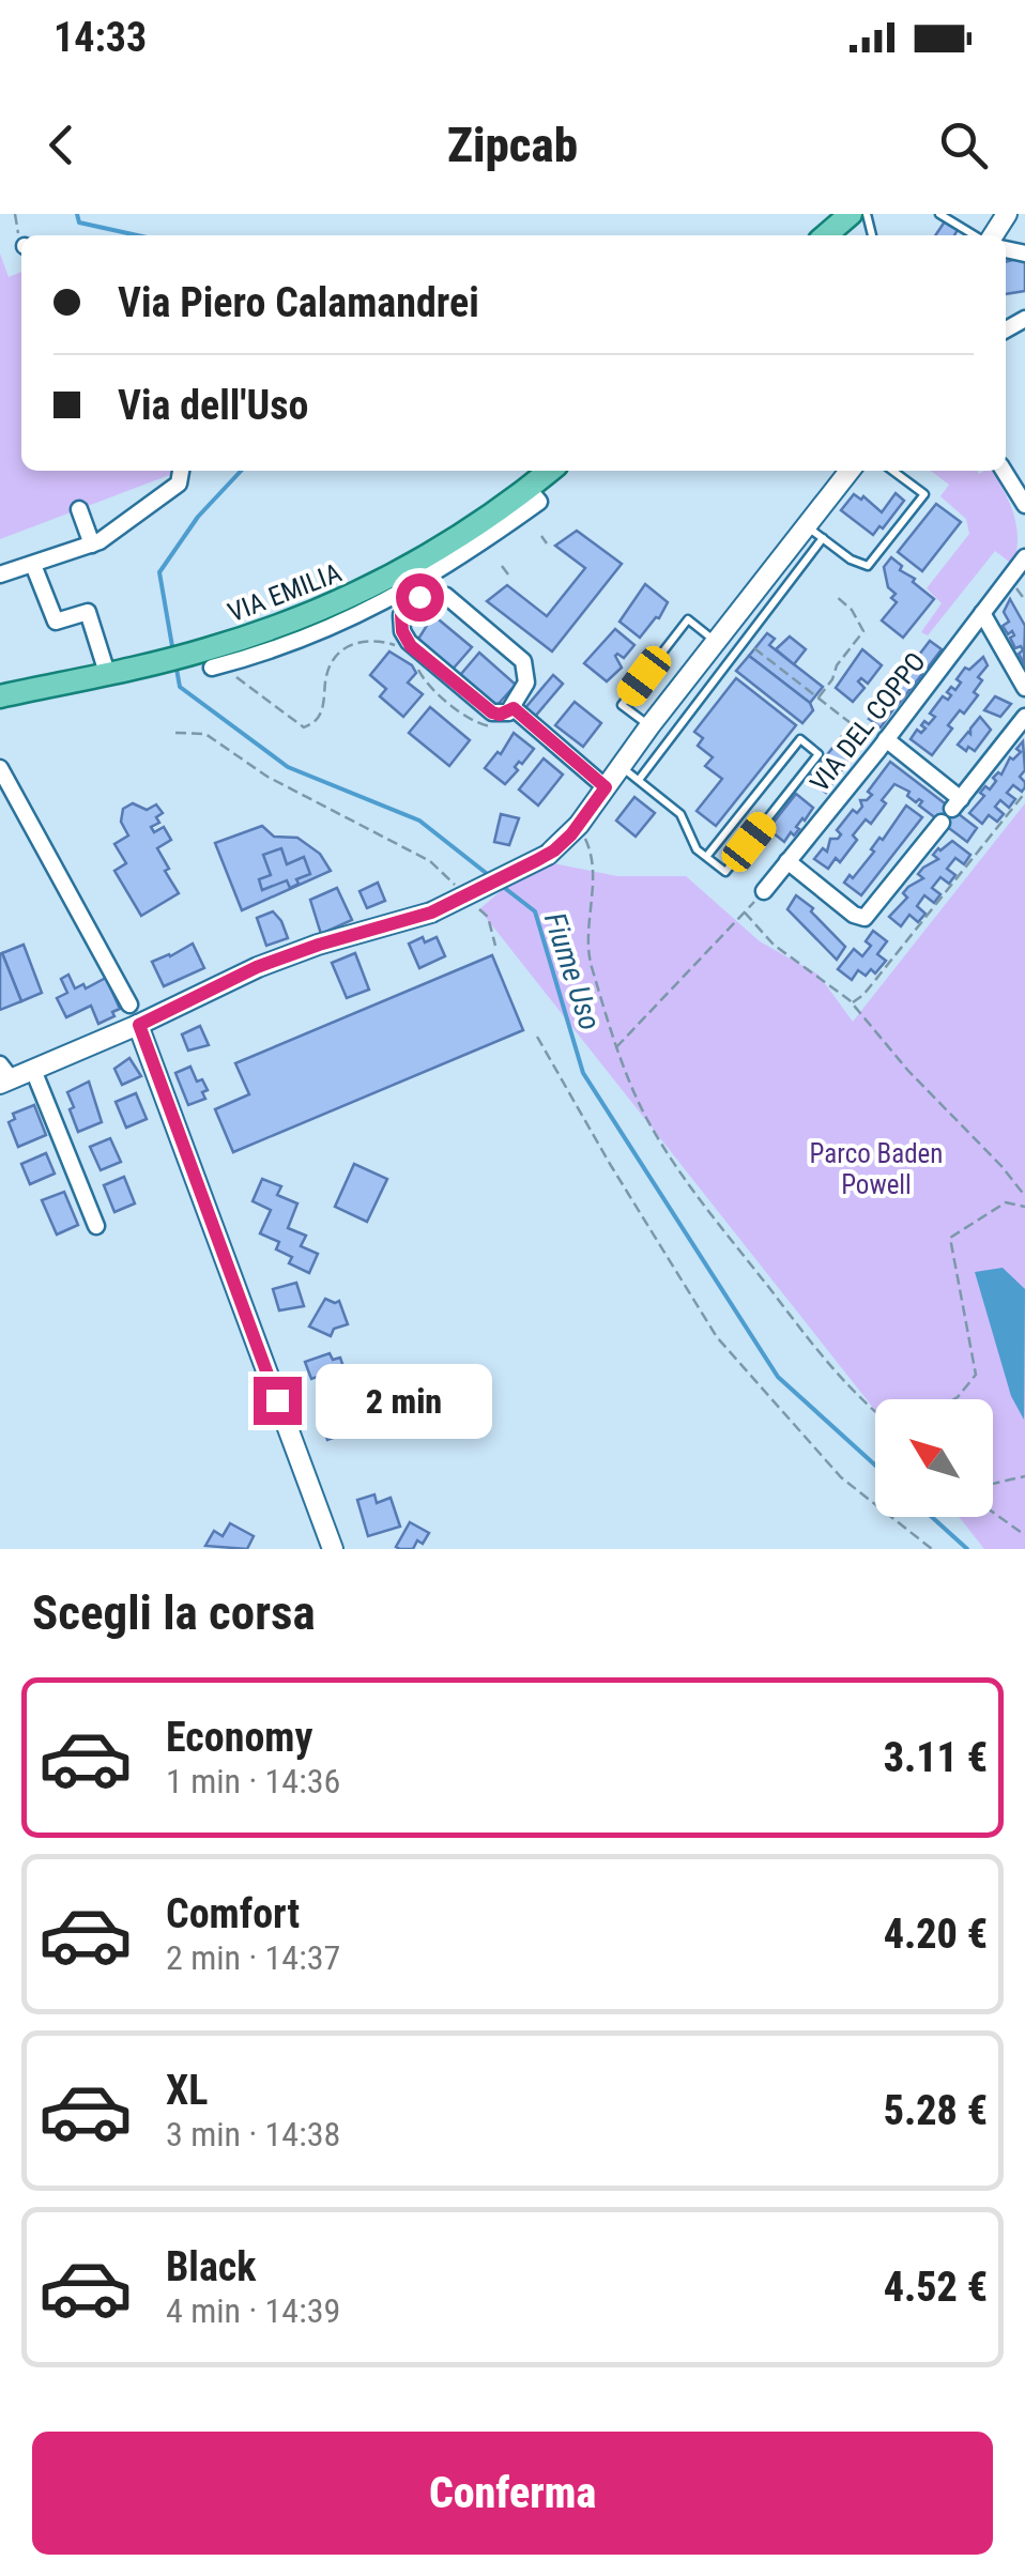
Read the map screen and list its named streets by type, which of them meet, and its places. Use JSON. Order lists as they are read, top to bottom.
{
  "streets": {
    "main road": ["VIA EMILIA"],
    "street": ["VIA DEL COPPO"]
  },
  "water": ["Fiume Uso"],
  "parks": ["Parco Baden Powell"],
  "north": "top left",
  "page": {
    "status": "14:33",
    "header": "Zipcab",
    "banner": ["Via Piero Calamandrei", "Via dell'Uso"],
    "bubble": "2 min",
    "heading": "Scegli la corsa",
    "list": [
      {
        "name": "Economy",
        "note": "1 min · 14:36",
        "value": "3.11 €"
      },
      {
        "name": "Comfort",
        "note": "2 min · 14:37",
        "value": "4.20 €"
      },
      {
        "name": "XL",
        "note": "3 min · 14:38",
        "value": "5.28 €"
      },
      {
        "name": "Black",
        "note": "4 min · 14:39",
        "value": "4.52 €"
      }
    ],
    "buttons": "Conferma"
  }
}
